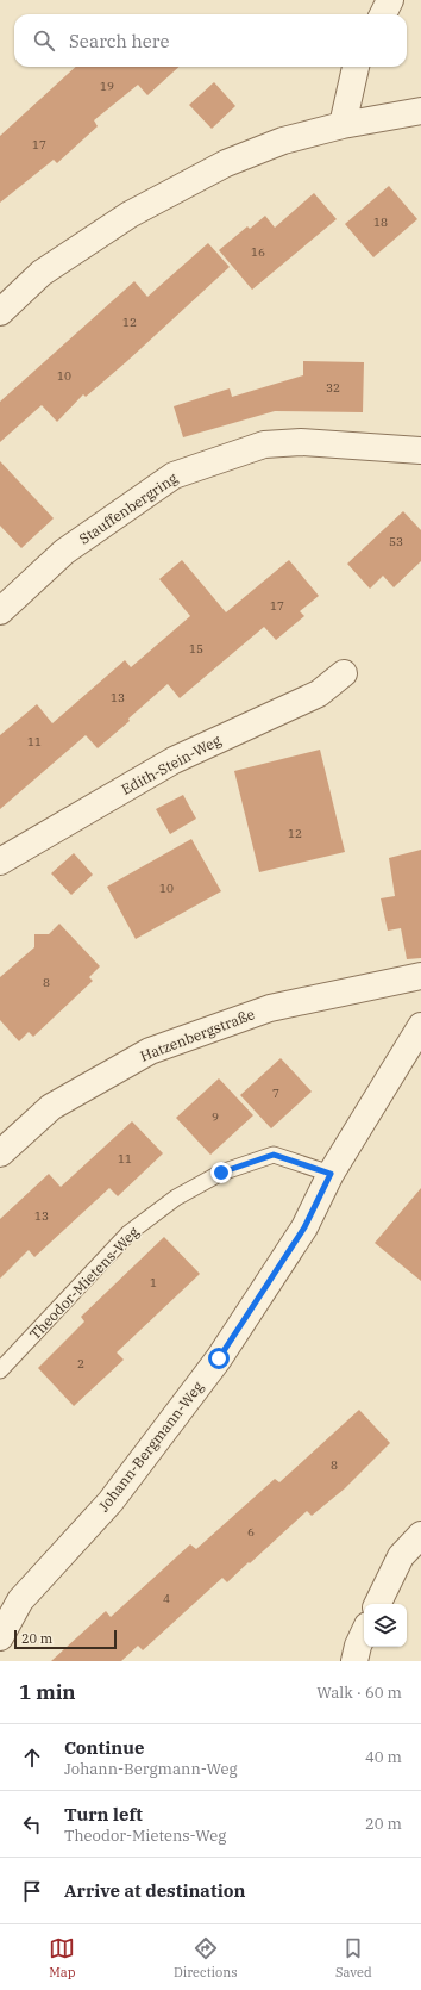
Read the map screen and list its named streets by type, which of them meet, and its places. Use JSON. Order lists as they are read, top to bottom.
{
  "streets": {
    "street": [
      "Stauffenbergring",
      "Edith-Stein-Weg",
      "Hatzenbergstraße",
      "Johann-Bergmann-Weg"
    ],
    "lane": ["Theodor-Mietens-Weg"]
  },
  "crossings": [
    ["Theodor-Mietens-Weg", "Johann-Bergmann-Weg"]
  ],
  "house_numbers": [
    "19",
    "17",
    "18",
    "16",
    "12",
    "10",
    "32",
    "53",
    "17",
    "15",
    "13",
    "11",
    "12",
    "10",
    "8",
    "7",
    "9",
    "11",
    "13",
    "1",
    "2",
    "8",
    "6",
    "4"
  ],
  "scale_bar": "20 m",
  "page": {
    "search": "Search here",
    "scale": "20 m",
    "heading": ["1 min", "Walk · 60 m"],
    "list": [
      ["Continue", "Johann-Bergmann-Weg", "40 m"],
      ["Turn left", "Theodor-Mietens-Weg", "20 m"],
      "Arrive at destination"
    ],
    "nav": ["Map", "Directions", "Saved"]
  }
}
